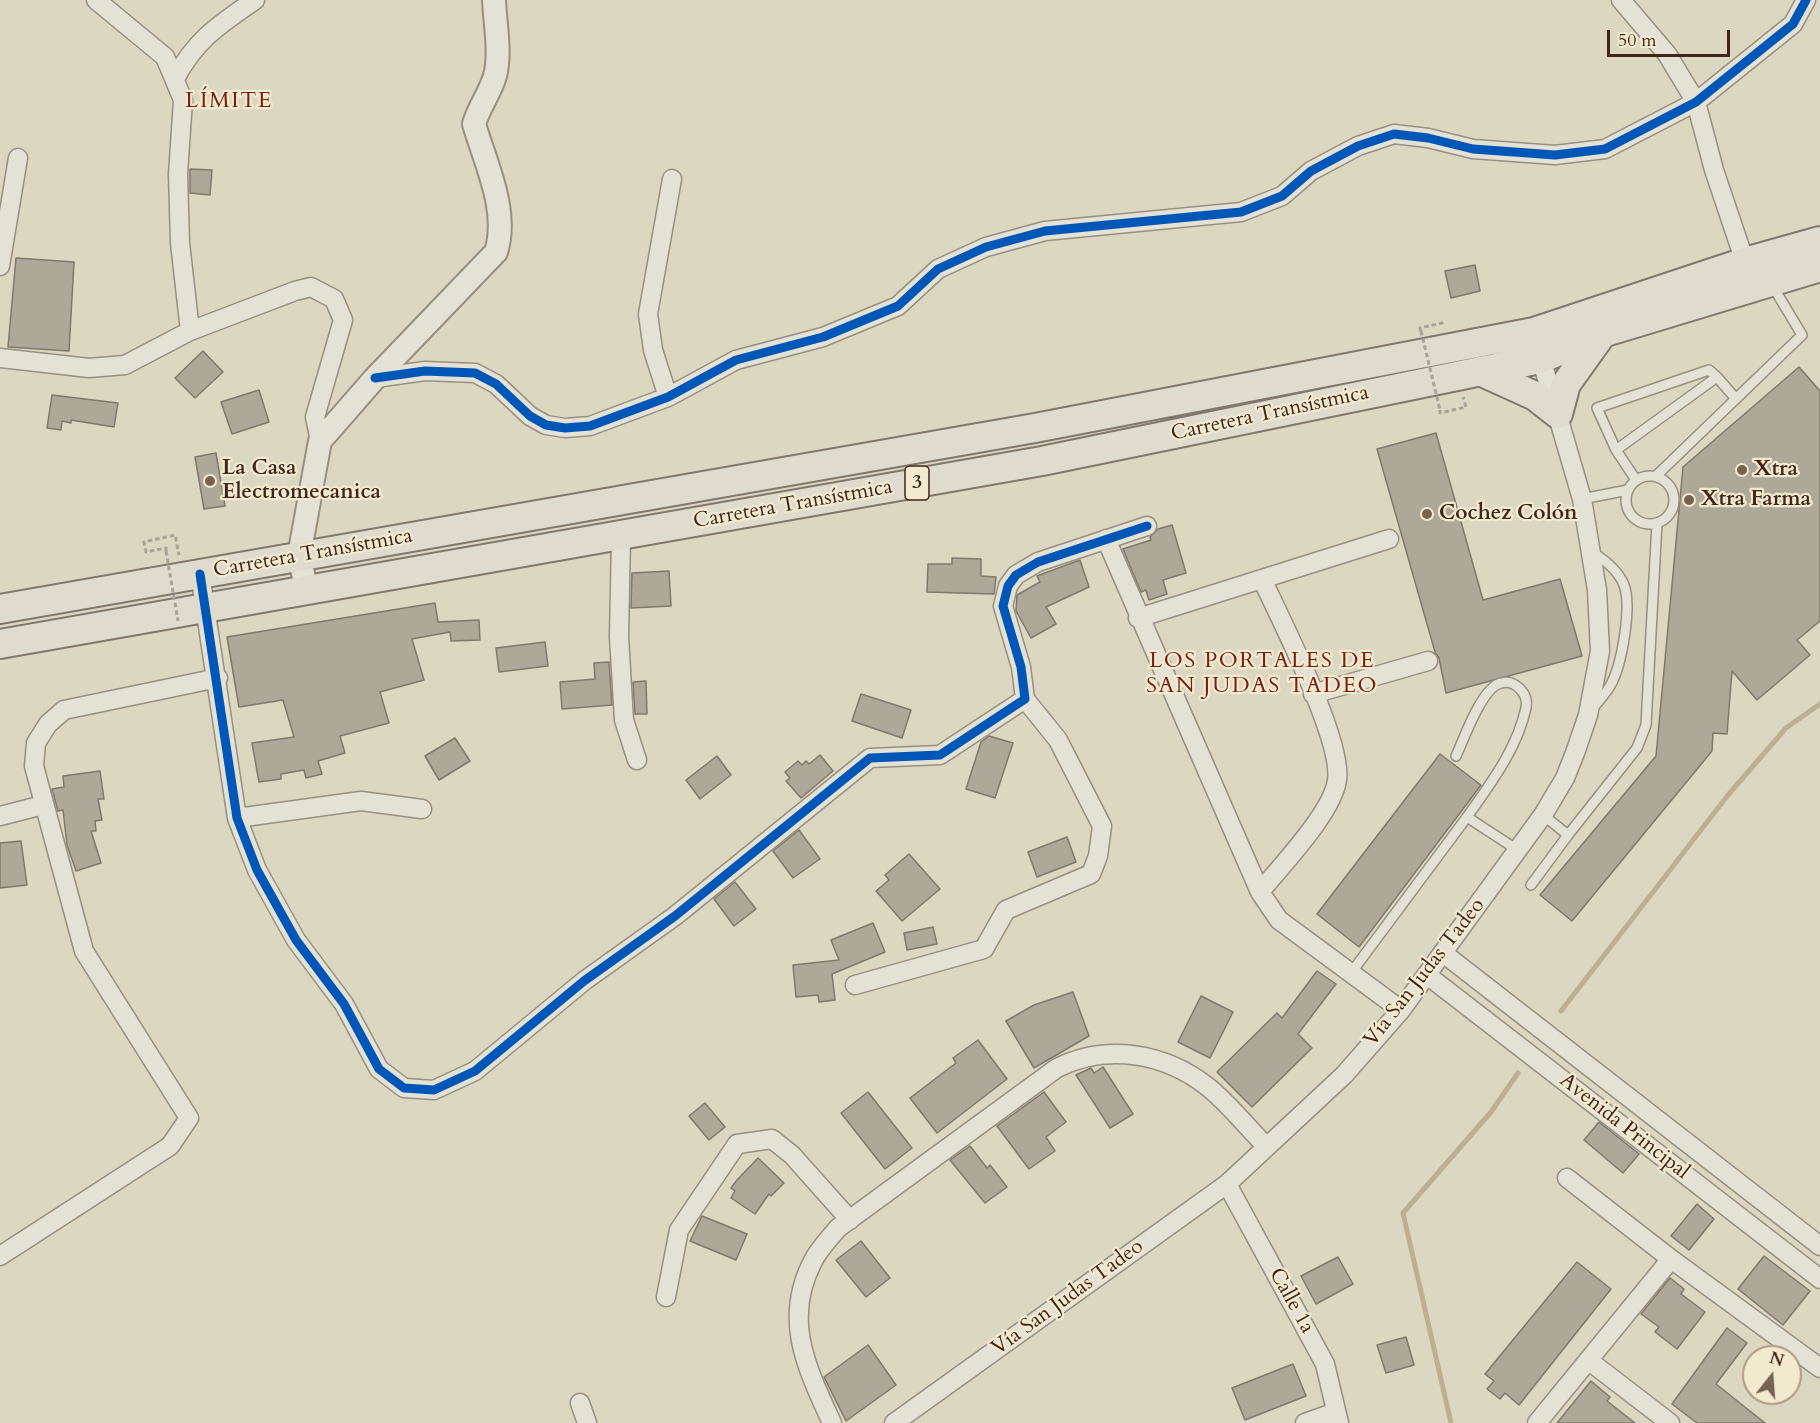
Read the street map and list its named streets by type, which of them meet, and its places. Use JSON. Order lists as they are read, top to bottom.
{
  "streets": {
    "main road": ["Carretera Transístmica", "3"],
    "street": ["Vía San Judas Tadeo", "Avenida Principal", "Calle 1a"]
  },
  "crossings": [
    ["Carretera Transístmica", "Vía San Judas Tadeo"],
    ["Vía San Judas Tadeo", "Avenida Principal"],
    ["Vía San Judas Tadeo", "Calle 1a"]
  ],
  "districts": ["LÍMITE", "LOS PORTALES DE SAN JUDAS TADEO"],
  "places": [
    "Xtra",
    "La Casa Electromecanica",
    "Xtra Farma",
    "Cochez Colón"
  ],
  "scale_bar": "50 m",
  "north": "top"
}
